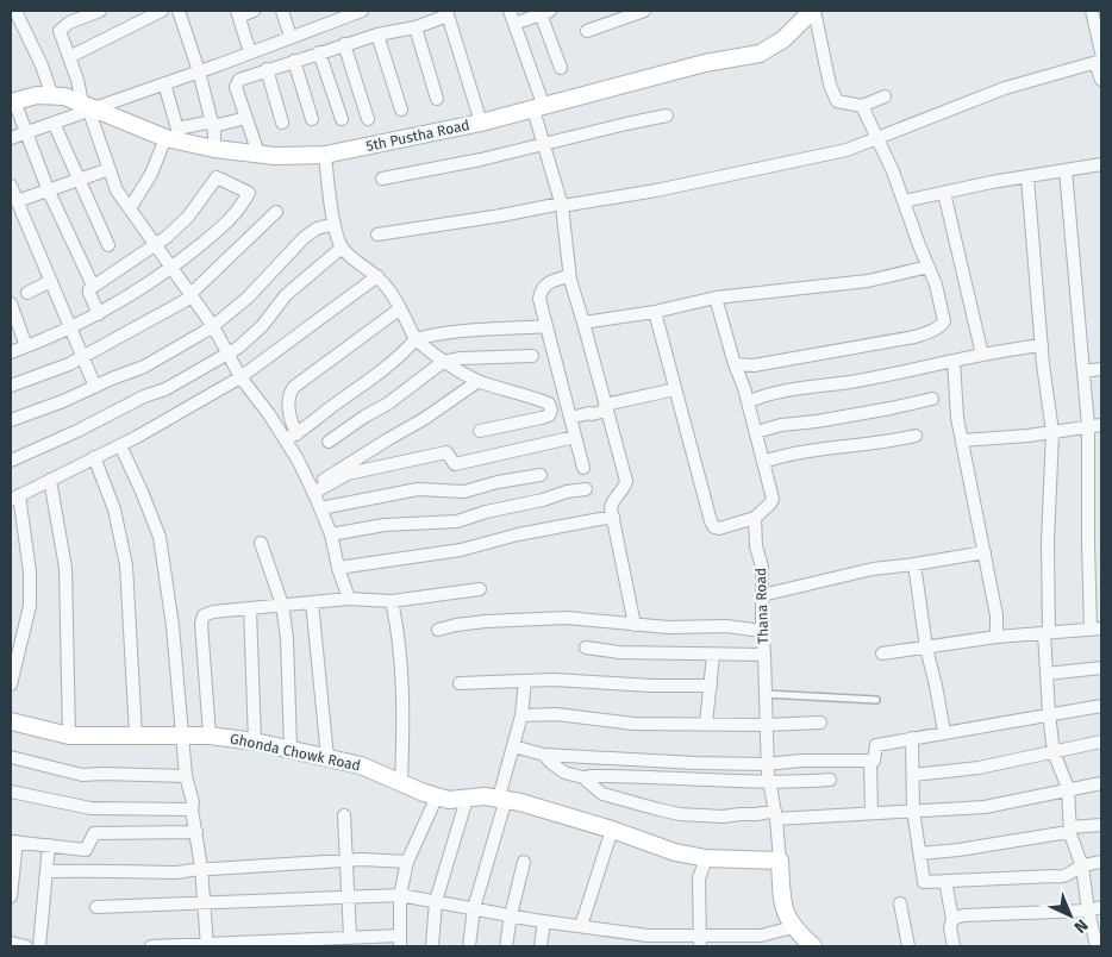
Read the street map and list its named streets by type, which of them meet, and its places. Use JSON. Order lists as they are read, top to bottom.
{
  "streets": {
    "street": ["5th Pustha Road", "Thana Road", "Ghonda Chowk Road"]
  },
  "crossings": [
    ["Thana Road", "Ghonda Chowk Road"]
  ],
  "north": "bottom right"
}
